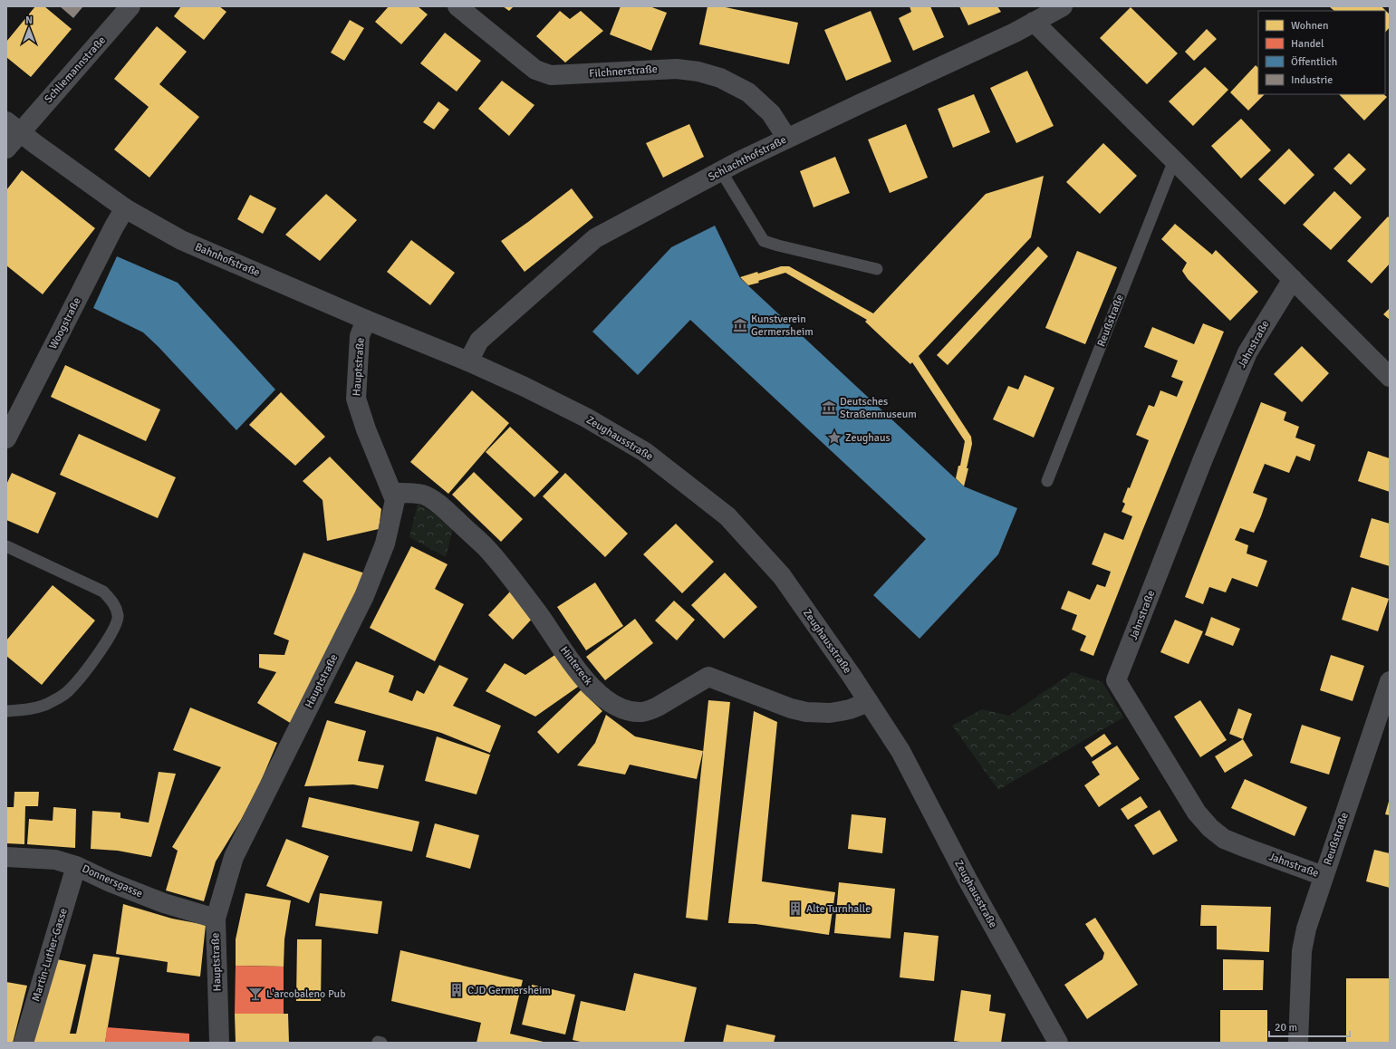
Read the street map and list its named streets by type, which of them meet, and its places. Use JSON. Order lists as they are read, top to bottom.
{
  "streets": {
    "street": [
      "Schliemannstraße",
      "Filchnerstraße",
      "Schlachthofstraße",
      "Bahnhofstraße",
      "Reußstraße",
      "Woogstraße",
      "Jahnstraße",
      "Hauptstraße",
      "Zeughausstraße",
      "Hintereck",
      "Donnersgasse",
      "Martin-Luther-Gasse"
    ]
  },
  "crossings": [
    ["Schliemannstraße", "Bahnhofstraße"],
    ["Filchnerstraße", "Schlachthofstraße"],
    ["Schlachthofstraße", "Bahnhofstraße"],
    ["Schlachthofstraße", "Zeughausstraße"],
    ["Bahnhofstraße", "Woogstraße"],
    ["Bahnhofstraße", "Hauptstraße"],
    ["Bahnhofstraße", "Zeughausstraße"],
    ["Reußstraße", "Jahnstraße"],
    ["Hauptstraße", "Hintereck"],
    ["Hauptstraße", "Donnersgasse"],
    ["Zeughausstraße", "Hintereck"],
    ["Donnersgasse", "Martin-Luther-Gasse"]
  ],
  "places": {
    "museum": ["Kunstverein Germersheim", "Deutsches Straßenmuseum"],
    "place": ["Zeughaus"],
    "building": ["Alte Turnhalle", "CJD Germersheim"],
    "bar": ["L'arcobaleno Pub"]
  },
  "legend": [
    "Wohnen",
    "Handel",
    "Öffentlich",
    "Industrie"
  ],
  "scale_bar": "20 m",
  "north": "top"
}
